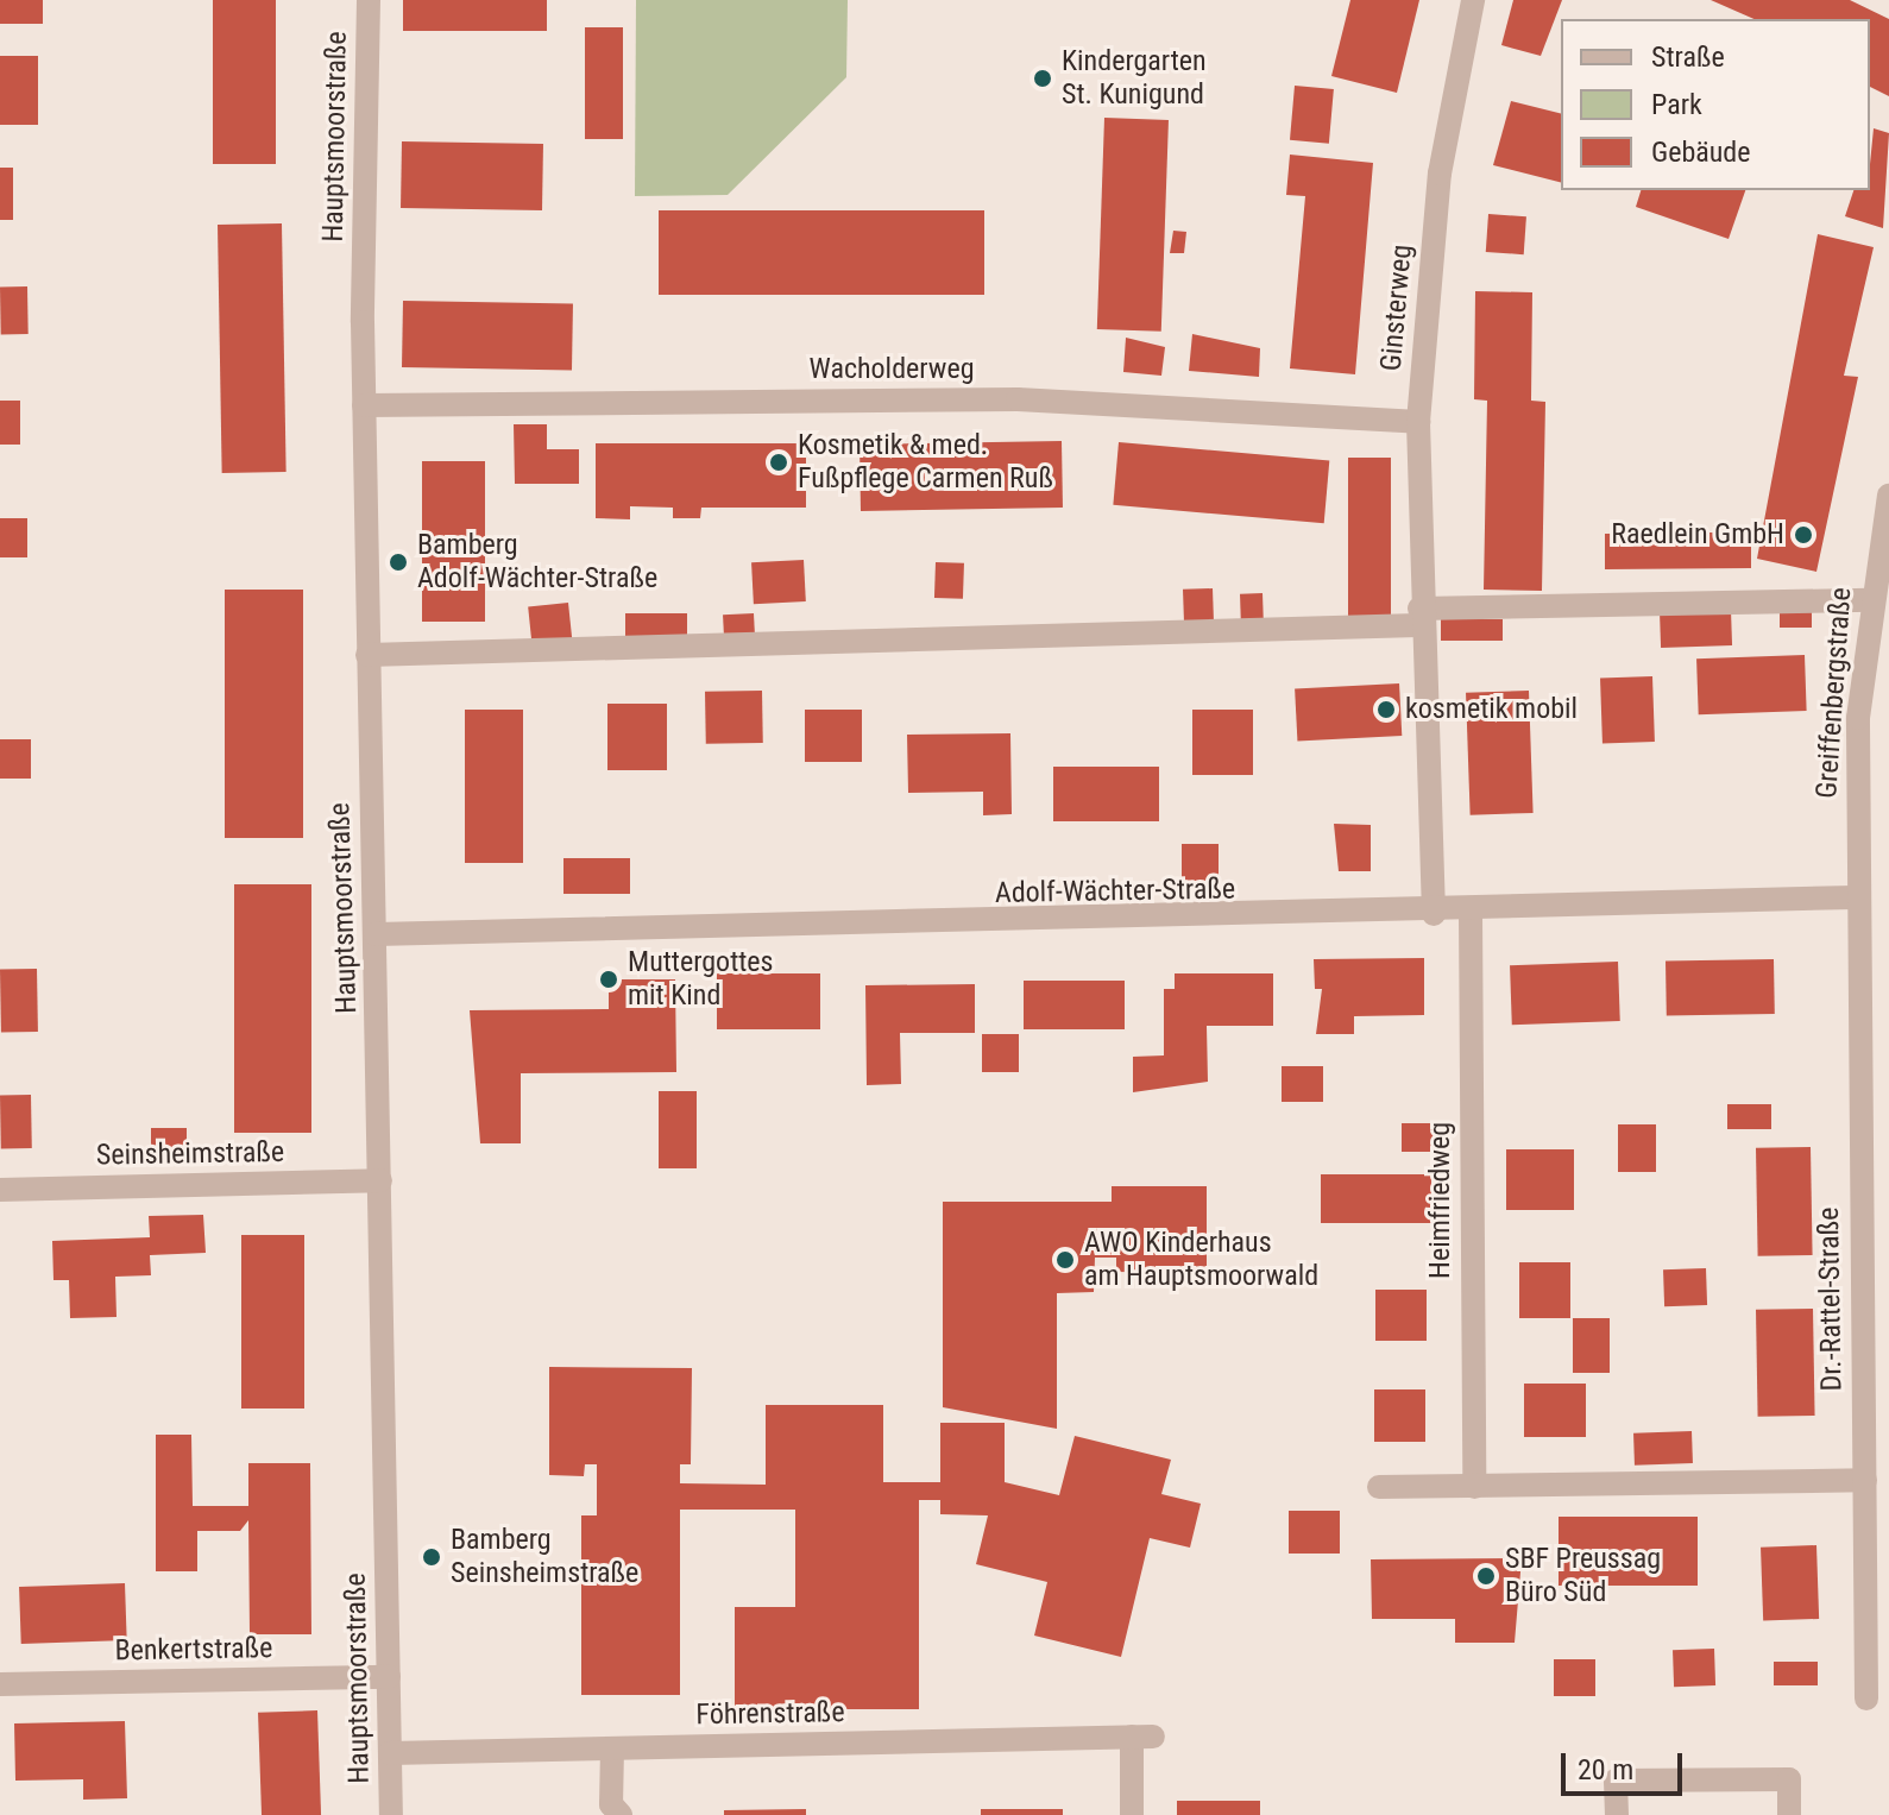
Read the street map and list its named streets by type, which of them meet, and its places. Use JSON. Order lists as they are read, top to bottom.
{
  "streets": {
    "street": [
      "Hauptsmoorstraße",
      "Ginsterweg",
      "Wacholderweg",
      "Greiffenbergstraße",
      "Adolf-Wächter-Straße",
      "Seinsheimstraße",
      "Heimfriedweg",
      "Dr.-Rattel-Straße",
      "Benkertstraße",
      "Föhrenstraße"
    ]
  },
  "crossings": [
    ["Hauptsmoorstraße", "Wacholderweg"],
    ["Hauptsmoorstraße", "Adolf-Wächter-Straße"],
    ["Hauptsmoorstraße", "Seinsheimstraße"],
    ["Hauptsmoorstraße", "Benkertstraße"],
    ["Hauptsmoorstraße", "Föhrenstraße"],
    ["Ginsterweg", "Wacholderweg"],
    ["Ginsterweg", "Adolf-Wächter-Straße"],
    ["Greiffenbergstraße", "Adolf-Wächter-Straße"],
    ["Greiffenbergstraße", "Dr.-Rattel-Straße"],
    ["Adolf-Wächter-Straße", "Heimfriedweg"],
    ["Adolf-Wächter-Straße", "Dr.-Rattel-Straße"]
  ],
  "places": [
    "Kindergarten St. Kunigund",
    "Kosmetik & med. Fußpflege Carmen Ruß",
    "Raedlein GmbH",
    "Bamberg Adolf-Wächter-Straße",
    "kosmetik mobil",
    "Muttergottes mit Kind",
    "AWO Kinderhaus am Hauptsmoorwald",
    "Bamberg Seinsheimstraße",
    "SBF Preussag Büro Süd"
  ],
  "legend": ["Straße", "Park", "Gebäude"],
  "scale_bar": "20 m"
}
